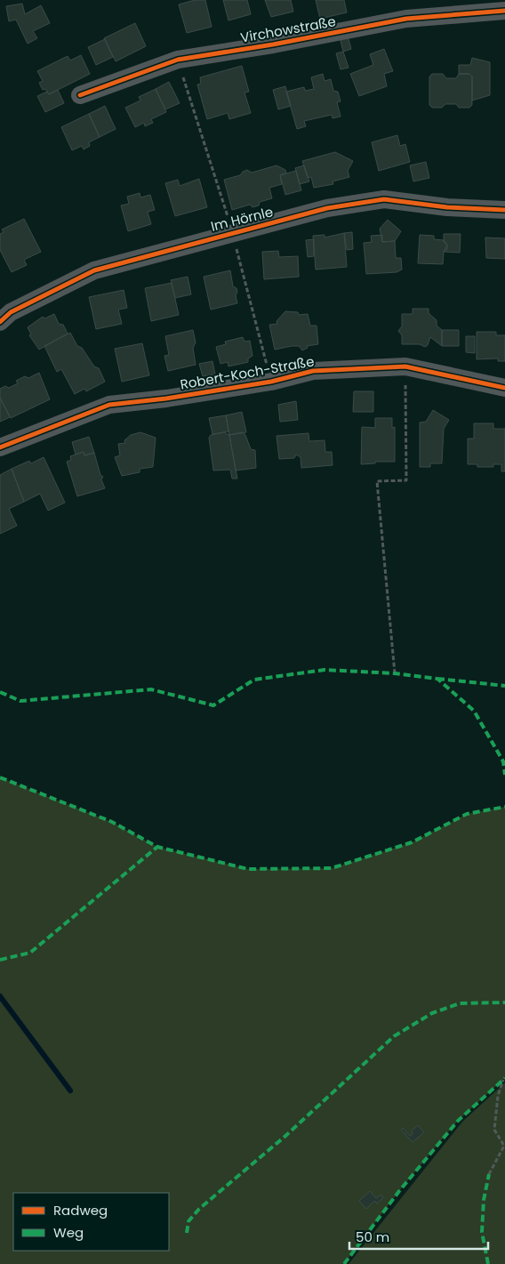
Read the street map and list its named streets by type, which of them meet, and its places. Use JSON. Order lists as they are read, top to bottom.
{
  "streets": {
    "street": ["Virchowstraße", "Im Hörnle", "Robert-Koch-Straße"]
  },
  "legend": ["Radweg", "Weg"],
  "scale_bar": "50 m"
}
